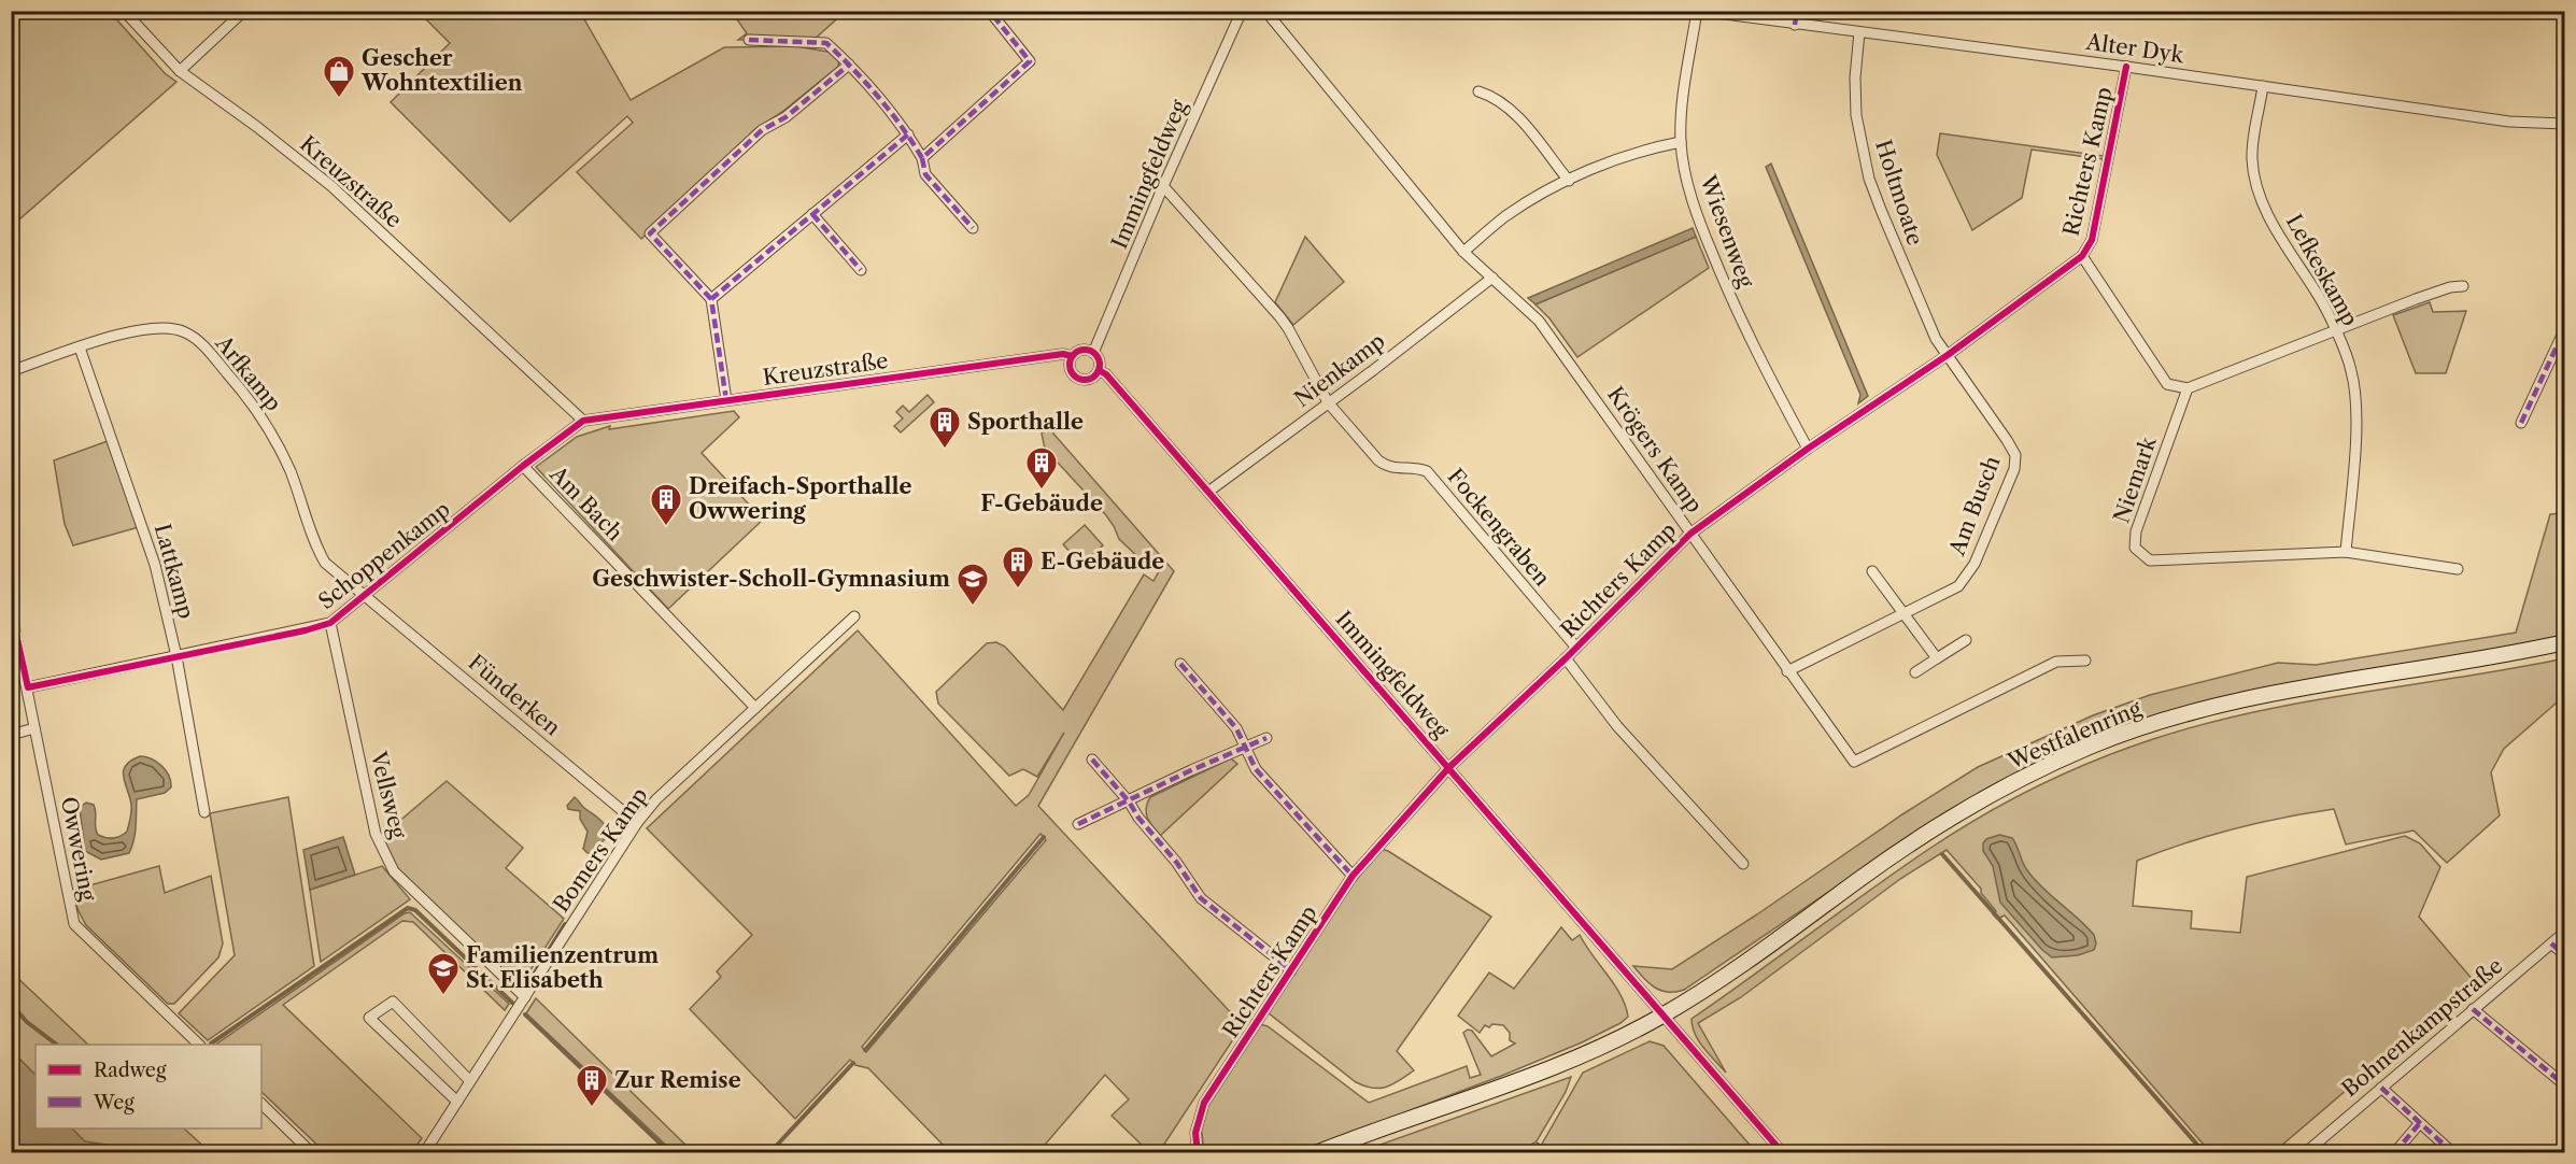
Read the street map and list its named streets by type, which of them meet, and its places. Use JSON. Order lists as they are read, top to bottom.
{
  "streets": {
    "street": [
      "Alter Dyk",
      "Richters Kamp",
      "Immingfeldweg",
      "Kreuzstraße",
      "Holtmoate",
      "Wiesenweg",
      "Lefkeskamp",
      "Nienkamp",
      "Arfkamp",
      "Krögers Kamp",
      "Niemark",
      "Am Bach",
      "Am Busch",
      "Fockengraben",
      "Schoppenkamp",
      "Lattkamp",
      "Fünderken",
      "Westfalenring",
      "Vellsweg",
      "Owwering",
      "Bomers Kamp",
      "Bohnenkampstraße"
    ]
  },
  "crossings": [
    ["Alter Dyk", "Richters Kamp"],
    ["Alter Dyk", "Holtmoate"],
    ["Alter Dyk", "Wiesenweg"],
    ["Alter Dyk", "Lefkeskamp"],
    ["Richters Kamp", "Immingfeldweg"],
    ["Richters Kamp", "Holtmoate"],
    ["Richters Kamp", "Wiesenweg"],
    ["Richters Kamp", "Krögers Kamp"],
    ["Richters Kamp", "Am Busch"],
    ["Richters Kamp", "Fockengraben"],
    ["Immingfeldweg", "Kreuzstraße"],
    ["Immingfeldweg", "Nienkamp"],
    ["Immingfeldweg", "Fockengraben"],
    ["Immingfeldweg", "Westfalenring"],
    ["Kreuzstraße", "Schoppenkamp"],
    ["Holtmoate", "Am Busch"],
    ["Lefkeskamp", "Niemark"],
    ["Nienkamp", "Krögers Kamp"],
    ["Nienkamp", "Fockengraben"],
    ["Arfkamp", "Schoppenkamp"],
    ["Arfkamp", "Lattkamp"],
    ["Arfkamp", "Fünderken"],
    ["Krögers Kamp", "Am Busch"],
    ["Am Bach", "Schoppenkamp"],
    ["Am Bach", "Bomers Kamp"],
    ["Schoppenkamp", "Lattkamp"],
    ["Schoppenkamp", "Fünderken"],
    ["Schoppenkamp", "Vellsweg"],
    ["Schoppenkamp", "Owwering"],
    ["Fünderken", "Bomers Kamp"],
    ["Vellsweg", "Bomers Kamp"]
  ],
  "places": {
    "shop": ["Gescher Wohntextilien"],
    "building": [
      "Sporthalle",
      "F-Gebäude",
      "Dreifach-Sporthalle Owwering",
      "E-Gebäude",
      "Zur Remise"
    ],
    "school or university": ["Geschwister-Scholl-Gymnasium", "Familienzentrum St. Elisabeth"]
  },
  "legend": ["Radweg", "Weg"]
}
